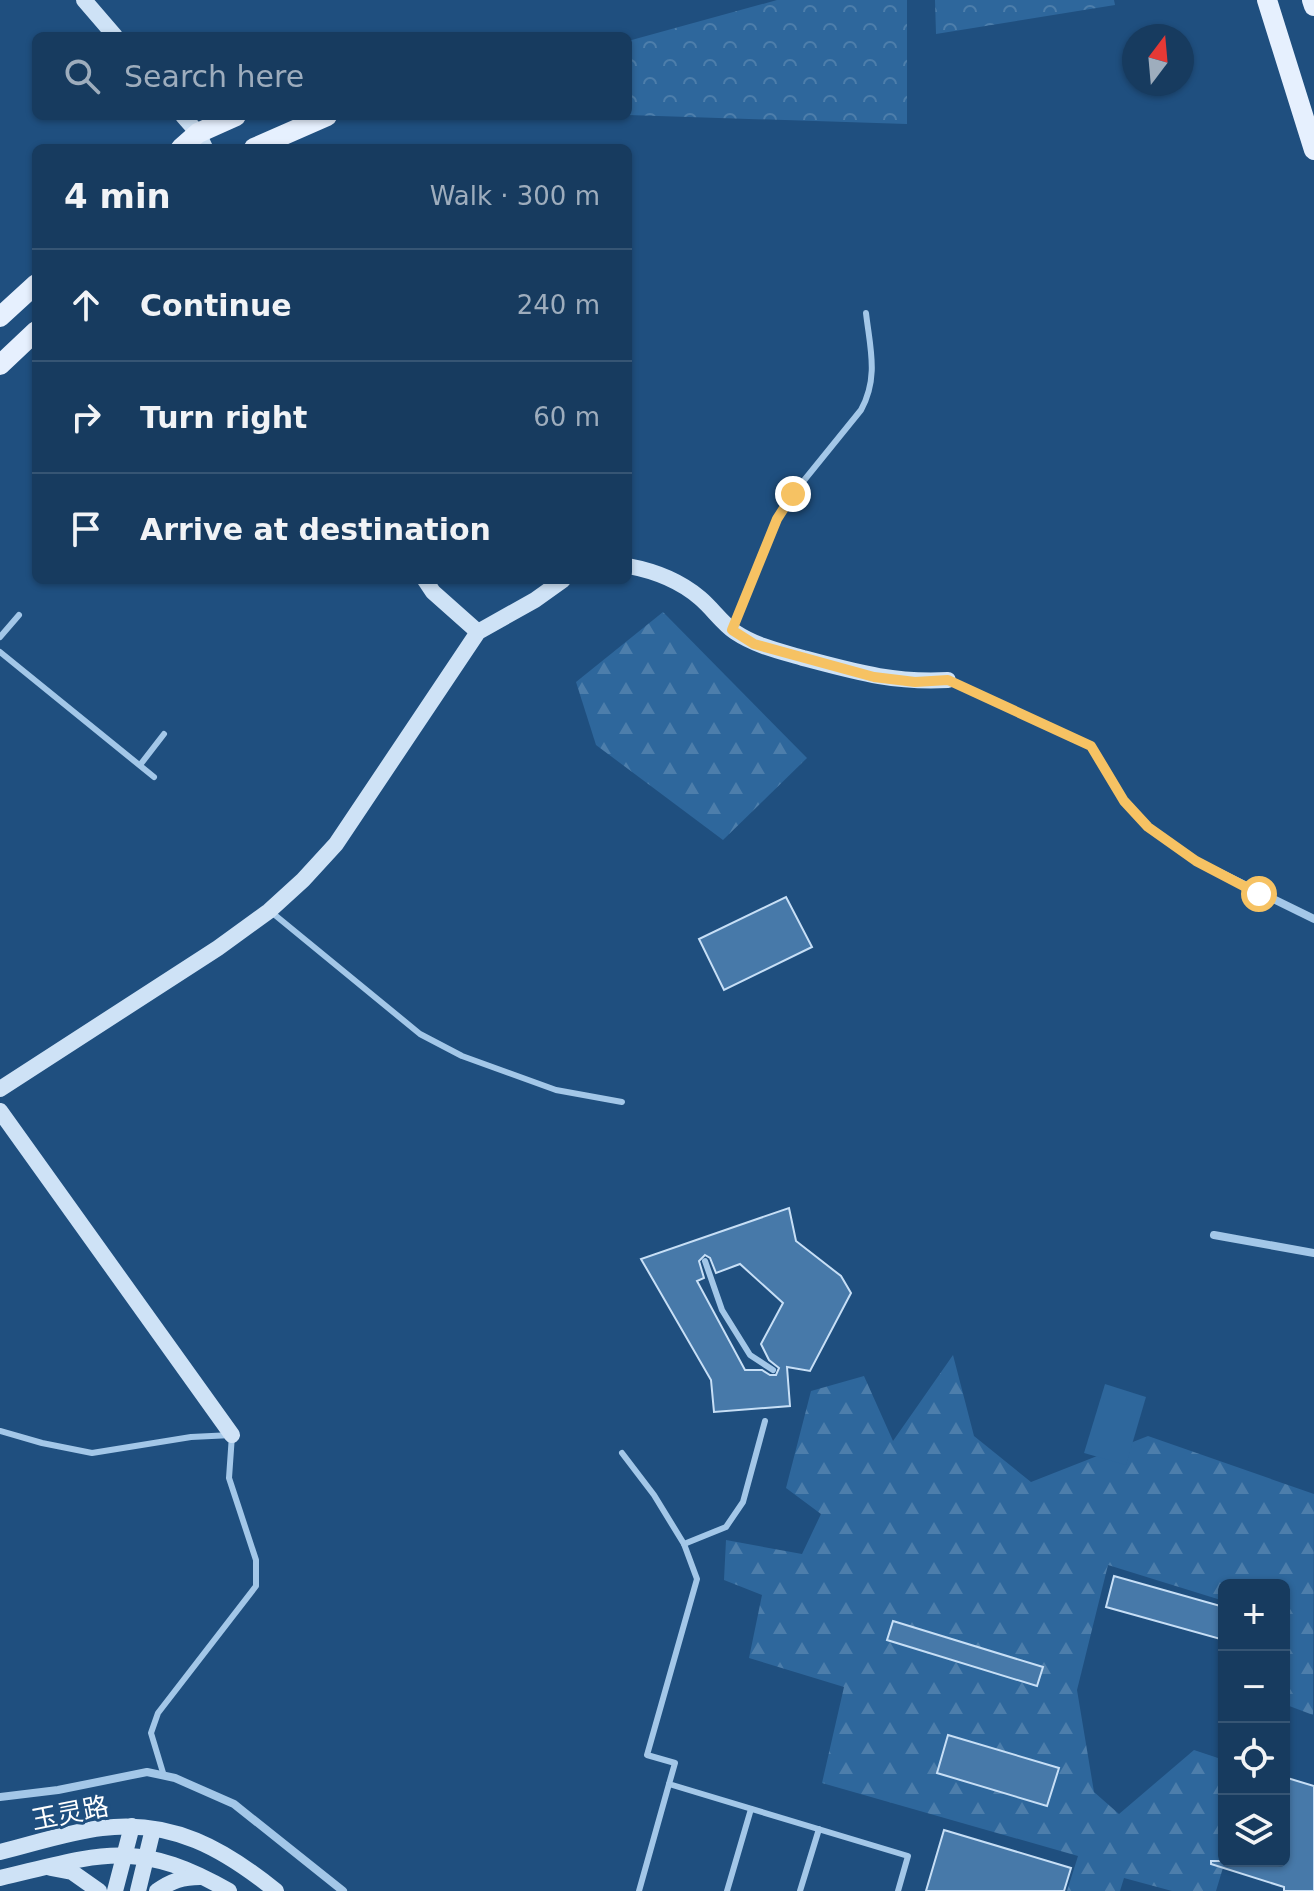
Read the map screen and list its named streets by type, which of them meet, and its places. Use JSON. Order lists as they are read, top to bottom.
{
  "streets": {
    "street": ["玉灵路"]
  },
  "north": "top",
  "page": {
    "search": "Search here",
    "heading": ["4 min", "Walk · 300 m"],
    "list": [
      ["Continue", "240 m"],
      ["Turn right", "60 m"],
      "Arrive at destination"
    ],
    "map_buttons": ["+", "−"]
  }
}
